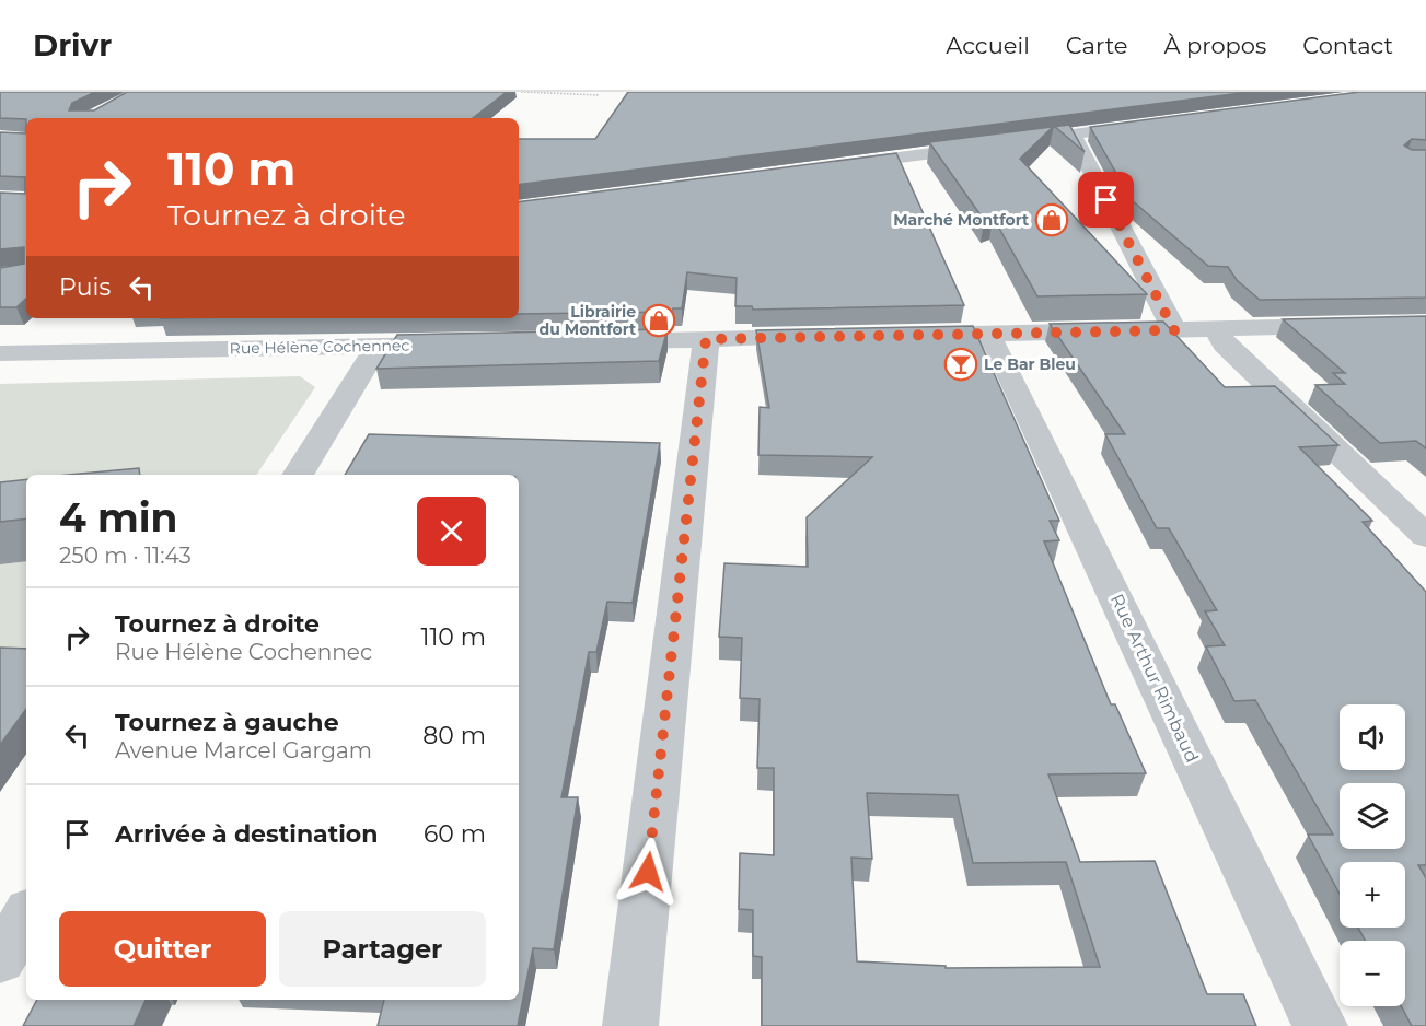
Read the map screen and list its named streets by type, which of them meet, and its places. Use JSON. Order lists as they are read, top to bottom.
{
  "streets": {
    "street": ["Rue Hélène Cochennec", "Rue Arthur Rimbaud"]
  },
  "places": {
    "shop": ["Marché Montfort", "Librairie du Montfort"],
    "bar": ["Le Bar Bleu"]
  },
  "page": {
    "header": "Drivr",
    "nav": [
      "Accueil",
      "Carte",
      "À propos",
      "Contact"
    ],
    "turn": ["110 m", "Tournez à droite"],
    "then": "Puis",
    "heading": ["4 min", "250 m · 11:43"],
    "list": [
      {
        "name": "Tournez à droite",
        "note": "Rue Hélène Cochennec",
        "value": "110 m"
      },
      {
        "name": "Tournez à gauche",
        "note": "Avenue Marcel Gargam",
        "value": "80 m"
      },
      {
        "name": "Arrivée à destination",
        "value": "60 m"
      }
    ],
    "map_buttons": ["+", "−"],
    "buttons": ["Quitter", "Partager"]
  }
}
